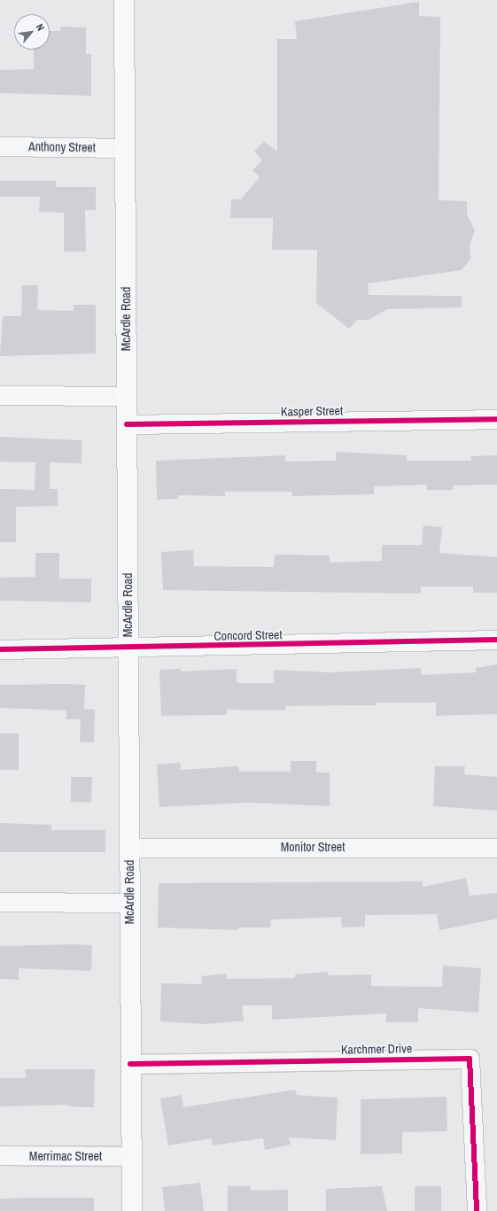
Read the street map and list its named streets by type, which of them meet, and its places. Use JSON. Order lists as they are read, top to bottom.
{
  "streets": {
    "main road": ["McArdle Road"],
    "street": [
      "Anthony Street",
      "Kasper Street",
      "Concord Street",
      "Monitor Street",
      "Karchmer Drive",
      "Merrimac Street"
    ]
  },
  "crossings": [
    ["Anthony Street", "McArdle Road"],
    ["McArdle Road", "Kasper Street"],
    ["McArdle Road", "Concord Street"],
    ["McArdle Road", "Monitor Street"],
    ["McArdle Road", "Karchmer Drive"],
    ["McArdle Road", "Merrimac Street"]
  ],
  "north": "top right"
}
